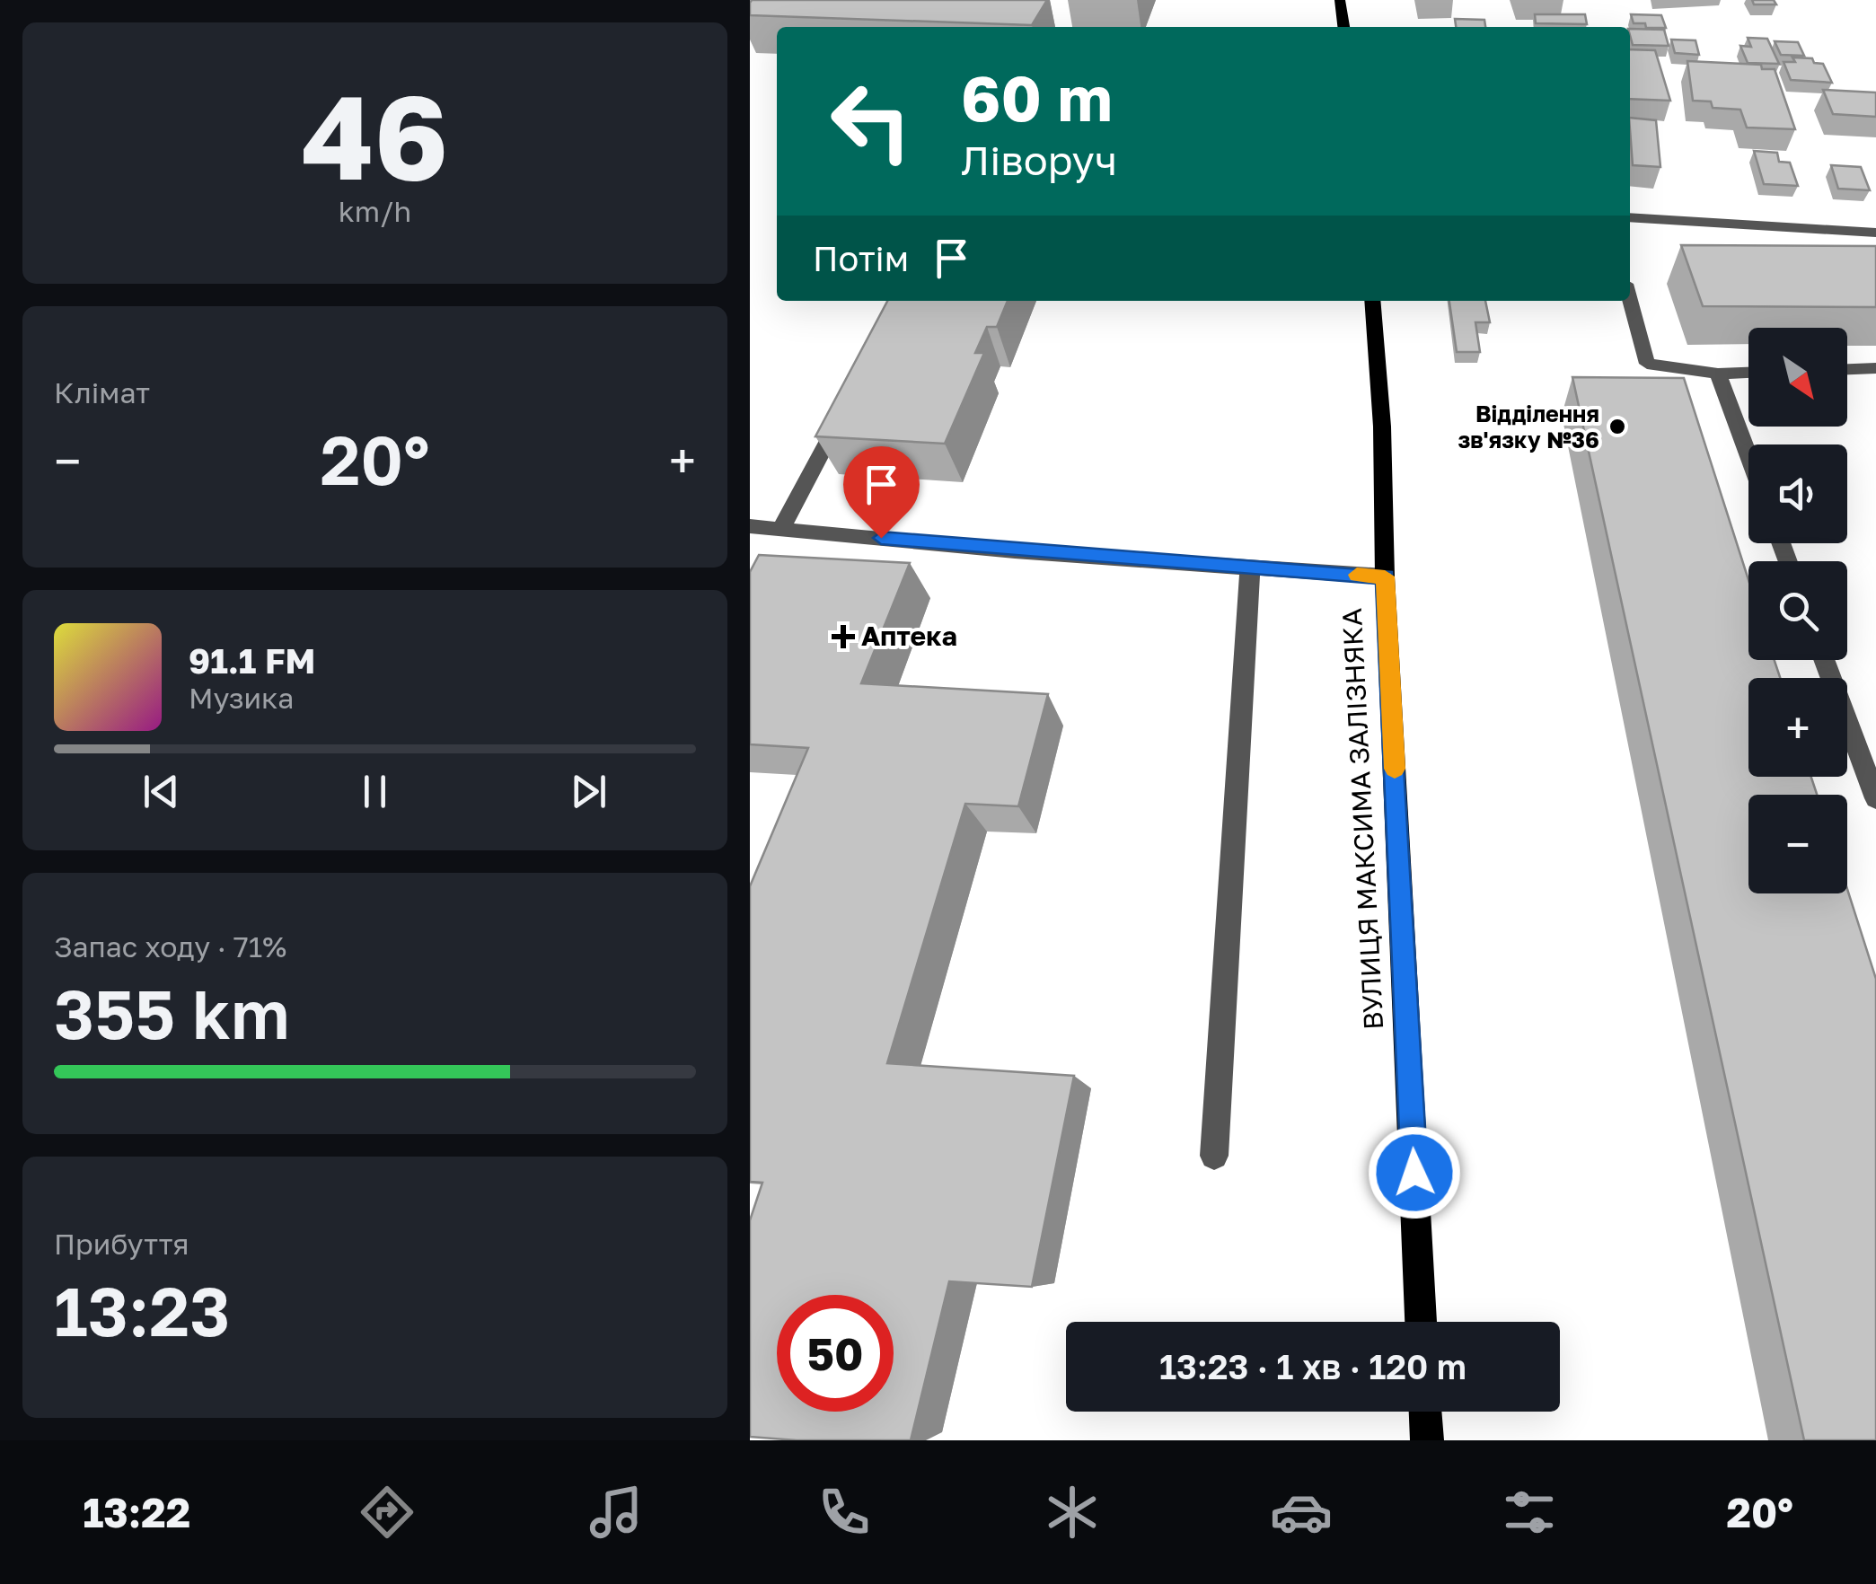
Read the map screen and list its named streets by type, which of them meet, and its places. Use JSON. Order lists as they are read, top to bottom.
{
  "streets": {
    "main road": ["ВУЛИЦЯ МАКСИМА ЗАЛІЗНЯКА"]
  },
  "places": {
    "other": ["Відділення зв'язку №36"],
    "health": ["Аптека"]
  },
  "north": "bottom right",
  "page": {
    "tile": [
      ["46", "km/h"],
      "Клімат",
      ["Запас ходу · 71%", "355 km"],
      ["Прибуття", "13:23"]
    ],
    "turn": ["60 m", "Ліворуч"],
    "then": "Потім",
    "map_buttons": ["+", "−"],
    "heat": ["−", "20°", "+"],
    "song": ["91.1 FM", "Музика"],
    "limit": "50",
    "trip": "13:23 · 1 хв · 120 m",
    "tabs": ["13:22", "20°"]
  }
}
